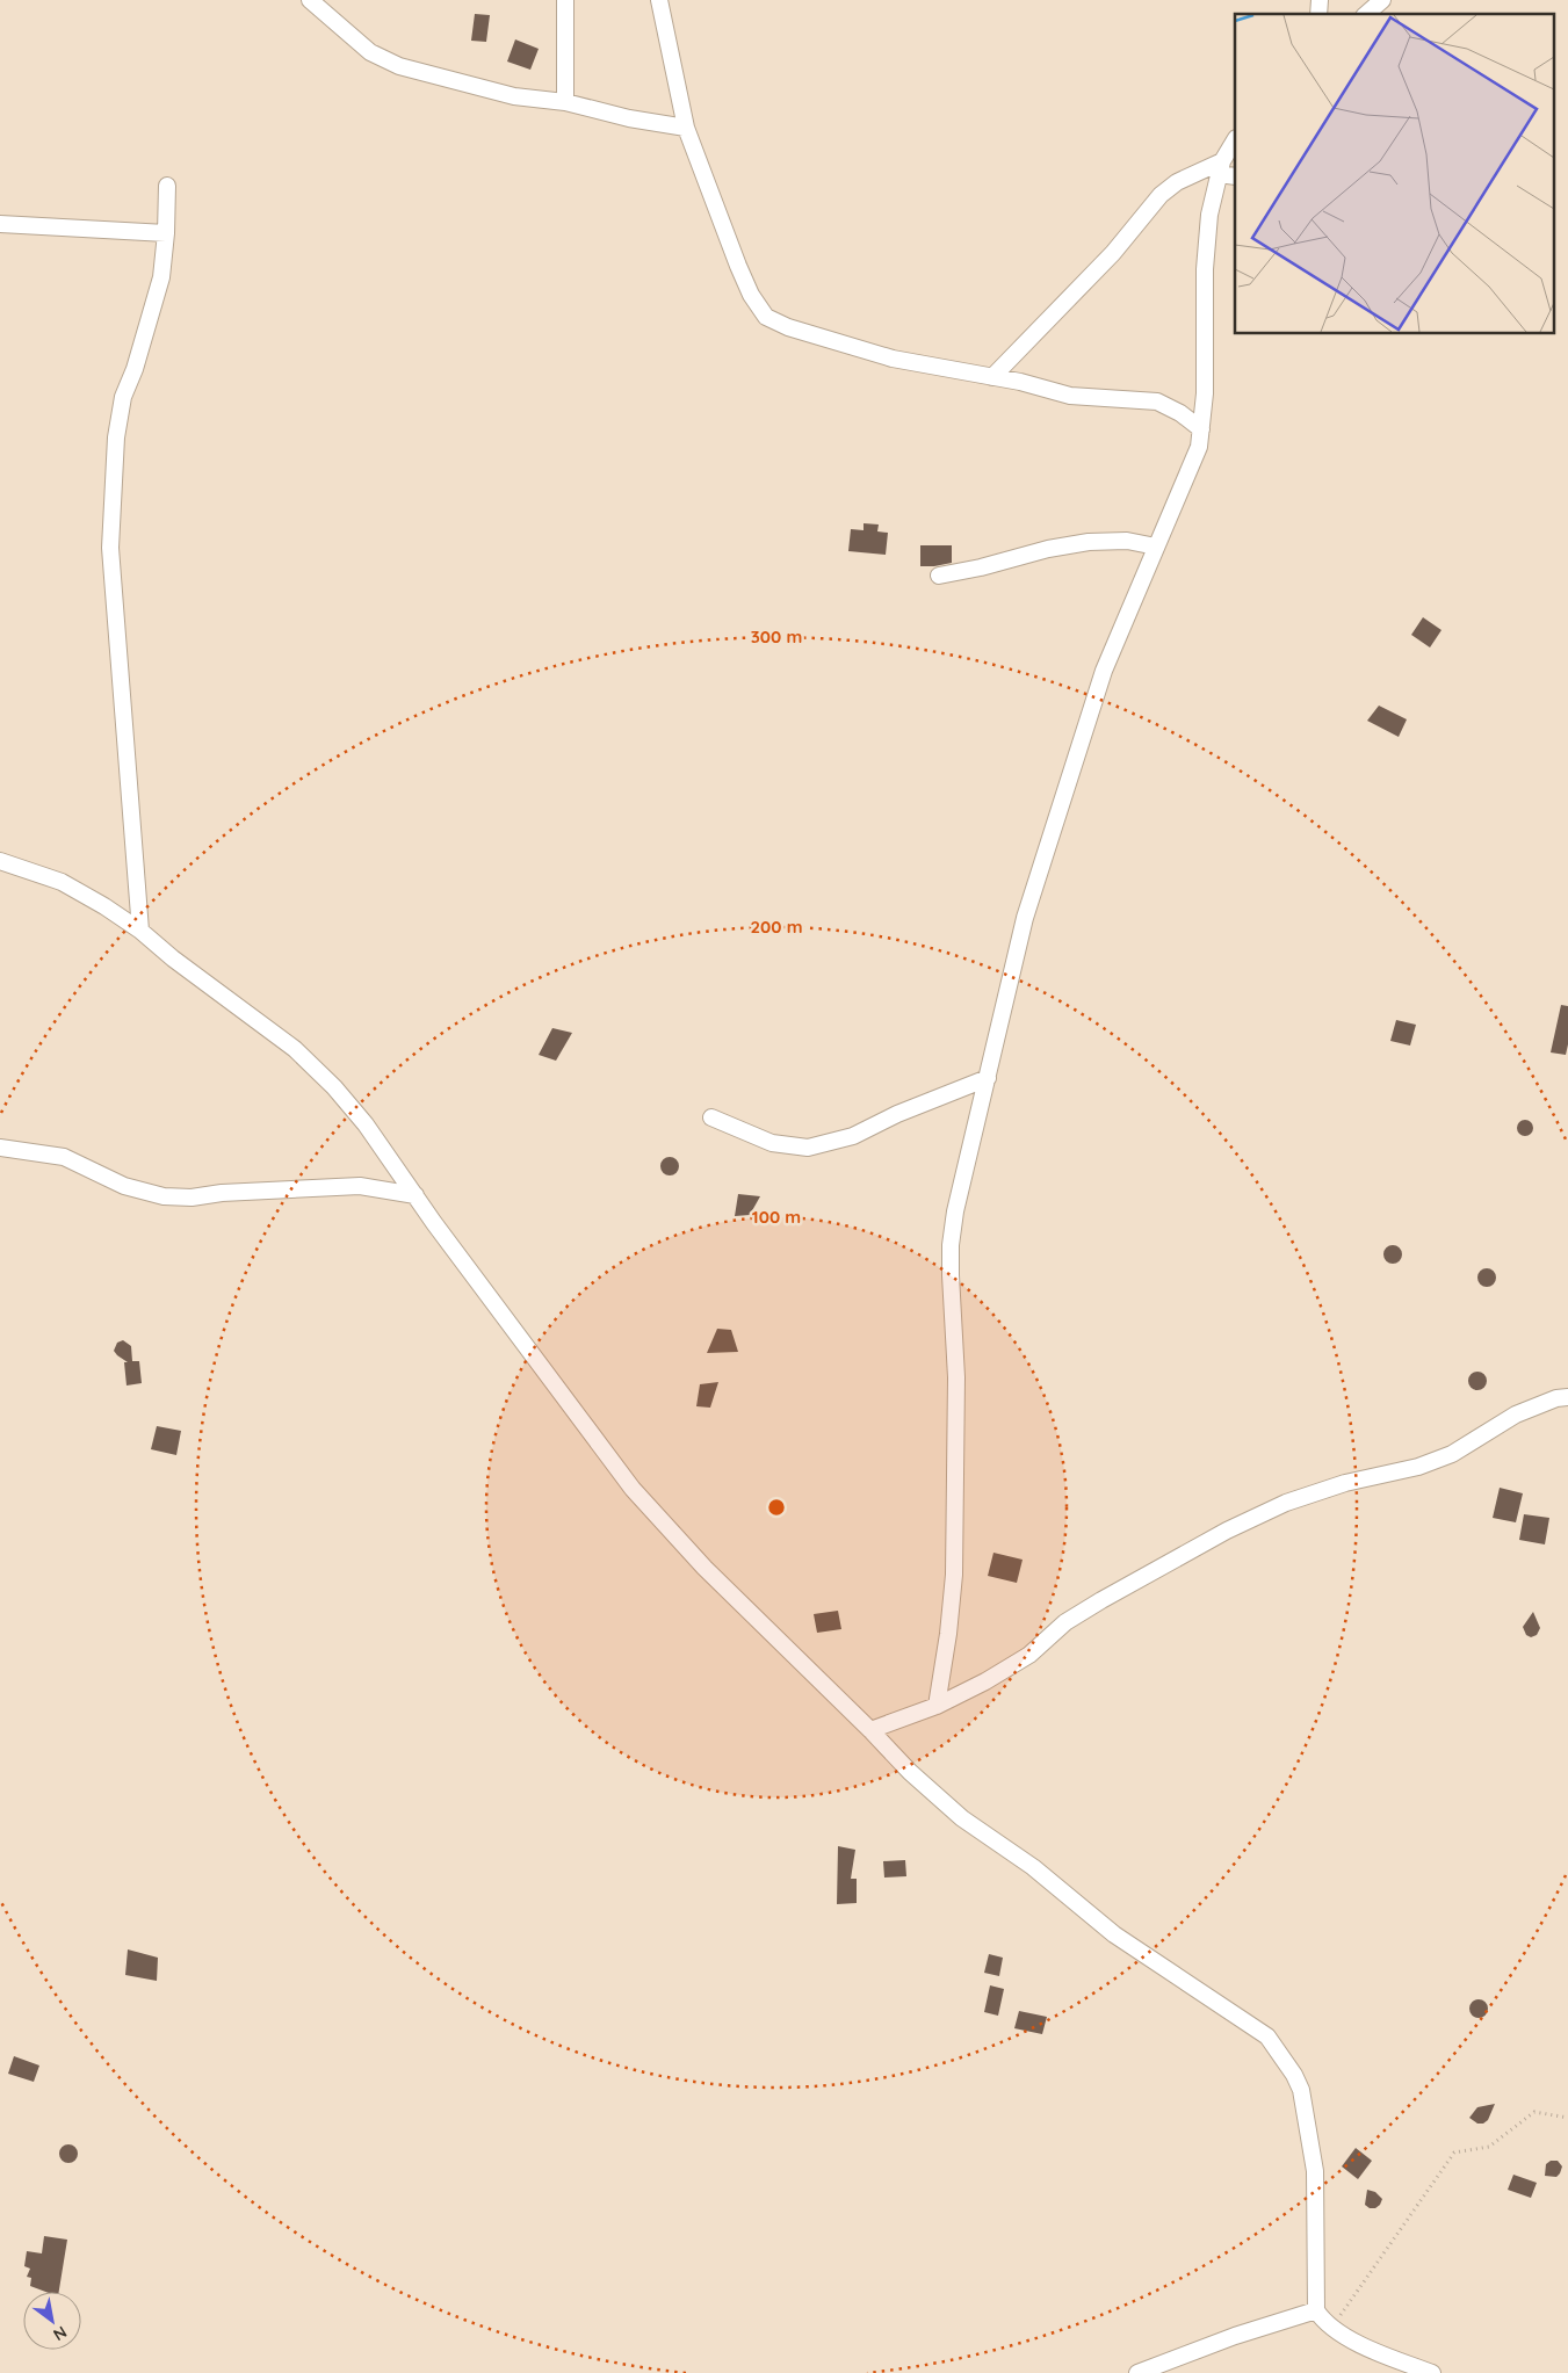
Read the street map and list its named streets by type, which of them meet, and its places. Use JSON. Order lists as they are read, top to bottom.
{
  "north": "bottom right",
  "rings": ["300 m", "200 m", "100 m"]
}
